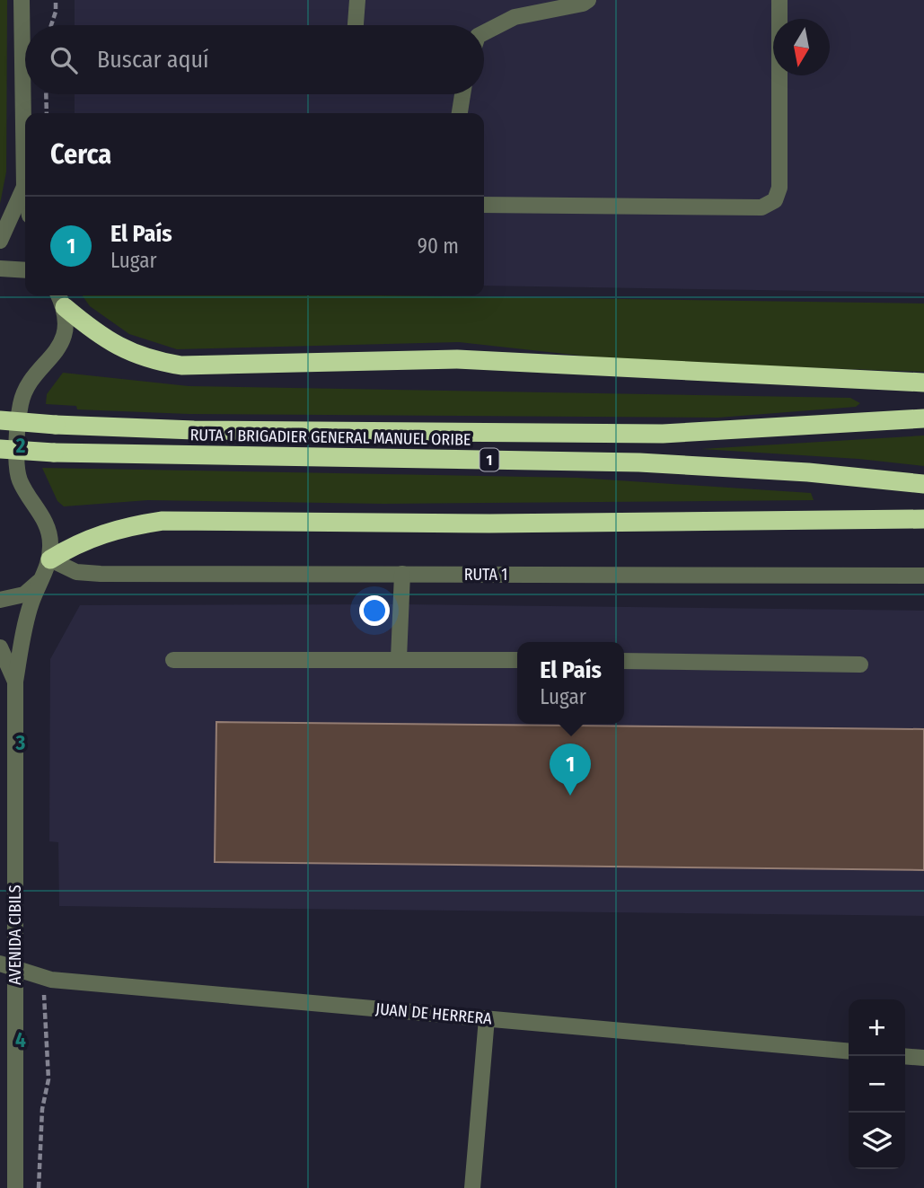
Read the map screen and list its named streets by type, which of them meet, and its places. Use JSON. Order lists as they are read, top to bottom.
{
  "streets": {
    "highway": ["RUTA 1 BRIGADIER GENERAL MANUEL ORIBE", "1"],
    "street": ["RUTA 1", "AVENIDA CIBILS", "JUAN DE HERRERA"]
  },
  "crossings": [
    ["RUTA 1", "AVENIDA CIBILS"],
    ["AVENIDA CIBILS", "JUAN DE HERRERA"]
  ],
  "north": "bottom",
  "page": {
    "search": "Buscar aquí",
    "heading": "Cerca",
    "list": [
      {
        "mark": "1",
        "name": "El País",
        "note": "Lugar",
        "value": "90 m"
      }
    ],
    "popup": ["El País", "Lugar"],
    "pins": "1",
    "map_buttons": ["+", "−"]
  },
  "grid": {
    "rows": ["2", "3", "4"]
  }
}
